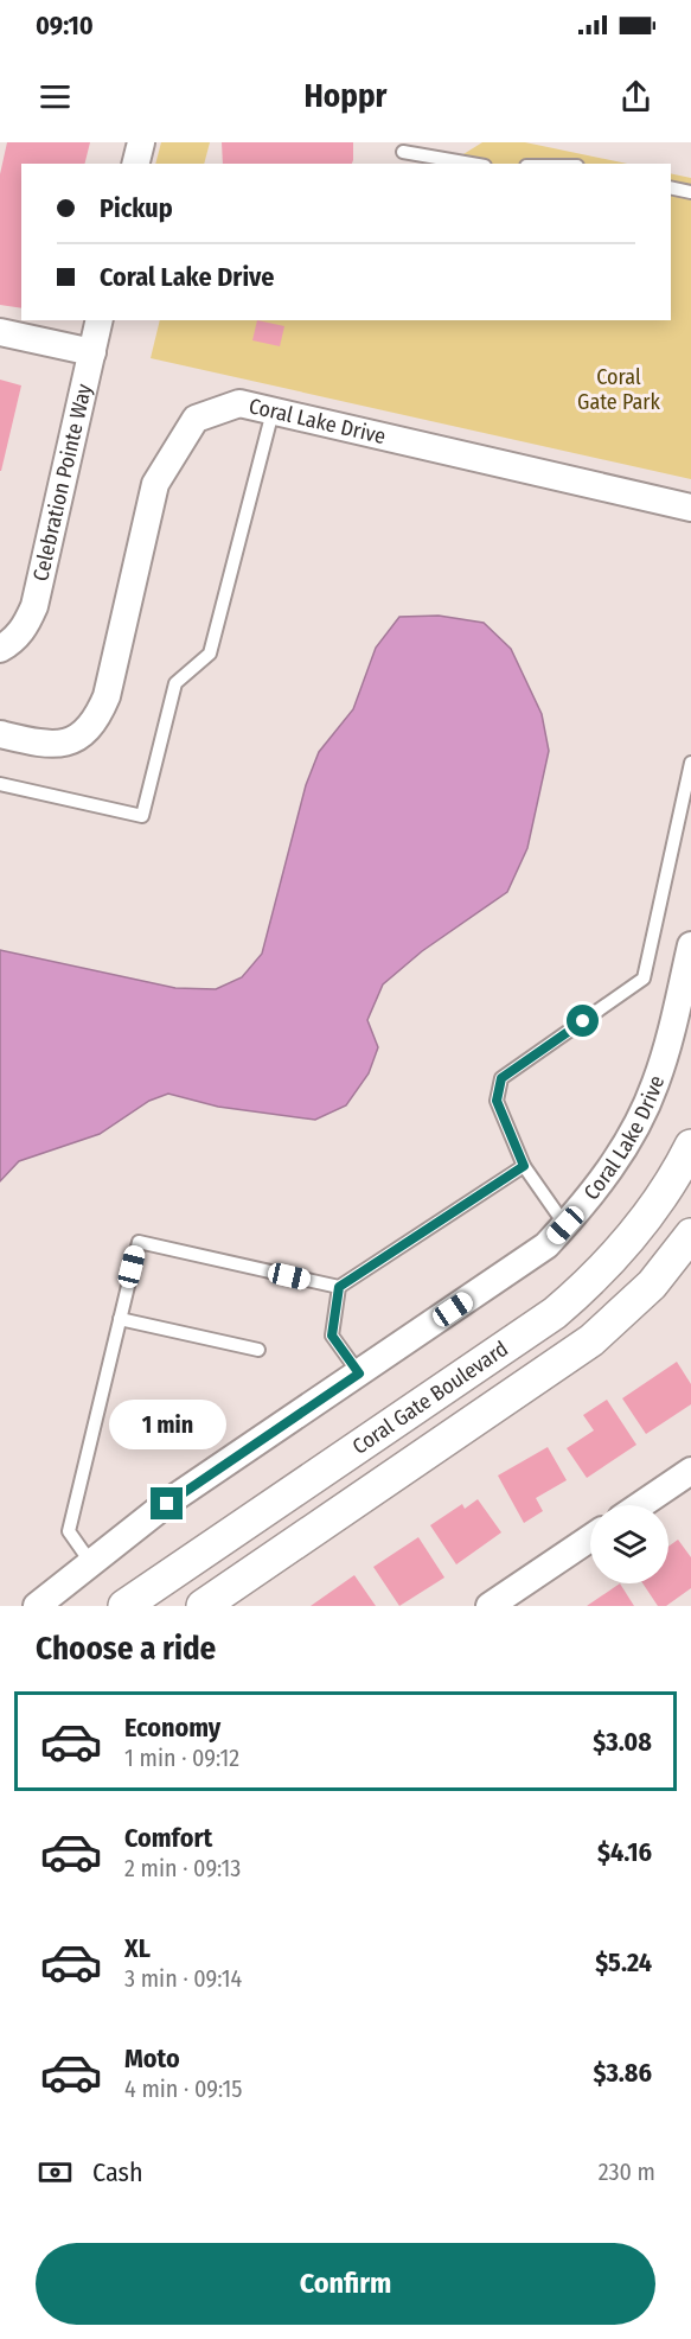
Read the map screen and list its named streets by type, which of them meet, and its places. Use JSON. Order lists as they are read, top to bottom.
{
  "streets": {
    "street": ["Coral Lake Drive", "Celebration Pointe Way", "Coral Gate Boulevard"]
  },
  "parks": ["Coral Gate Park"],
  "page": {
    "status": "09:10",
    "header": "Hoppr",
    "banner": ["Pickup", "Coral Lake Drive"],
    "bubble": "1 min",
    "heading": "Choose a ride",
    "list": [
      {
        "name": "Economy",
        "note": "1 min · 09:12",
        "value": "$3.08"
      },
      {
        "name": "Comfort",
        "note": "2 min · 09:13",
        "value": "$4.16"
      },
      {
        "name": "XL",
        "note": "3 min · 09:14",
        "value": "$5.24"
      },
      {
        "name": "Moto",
        "note": "4 min · 09:15",
        "value": "$3.86"
      }
    ],
    "pay": ["Cash", "230 m"],
    "buttons": "Confirm"
  }
}
